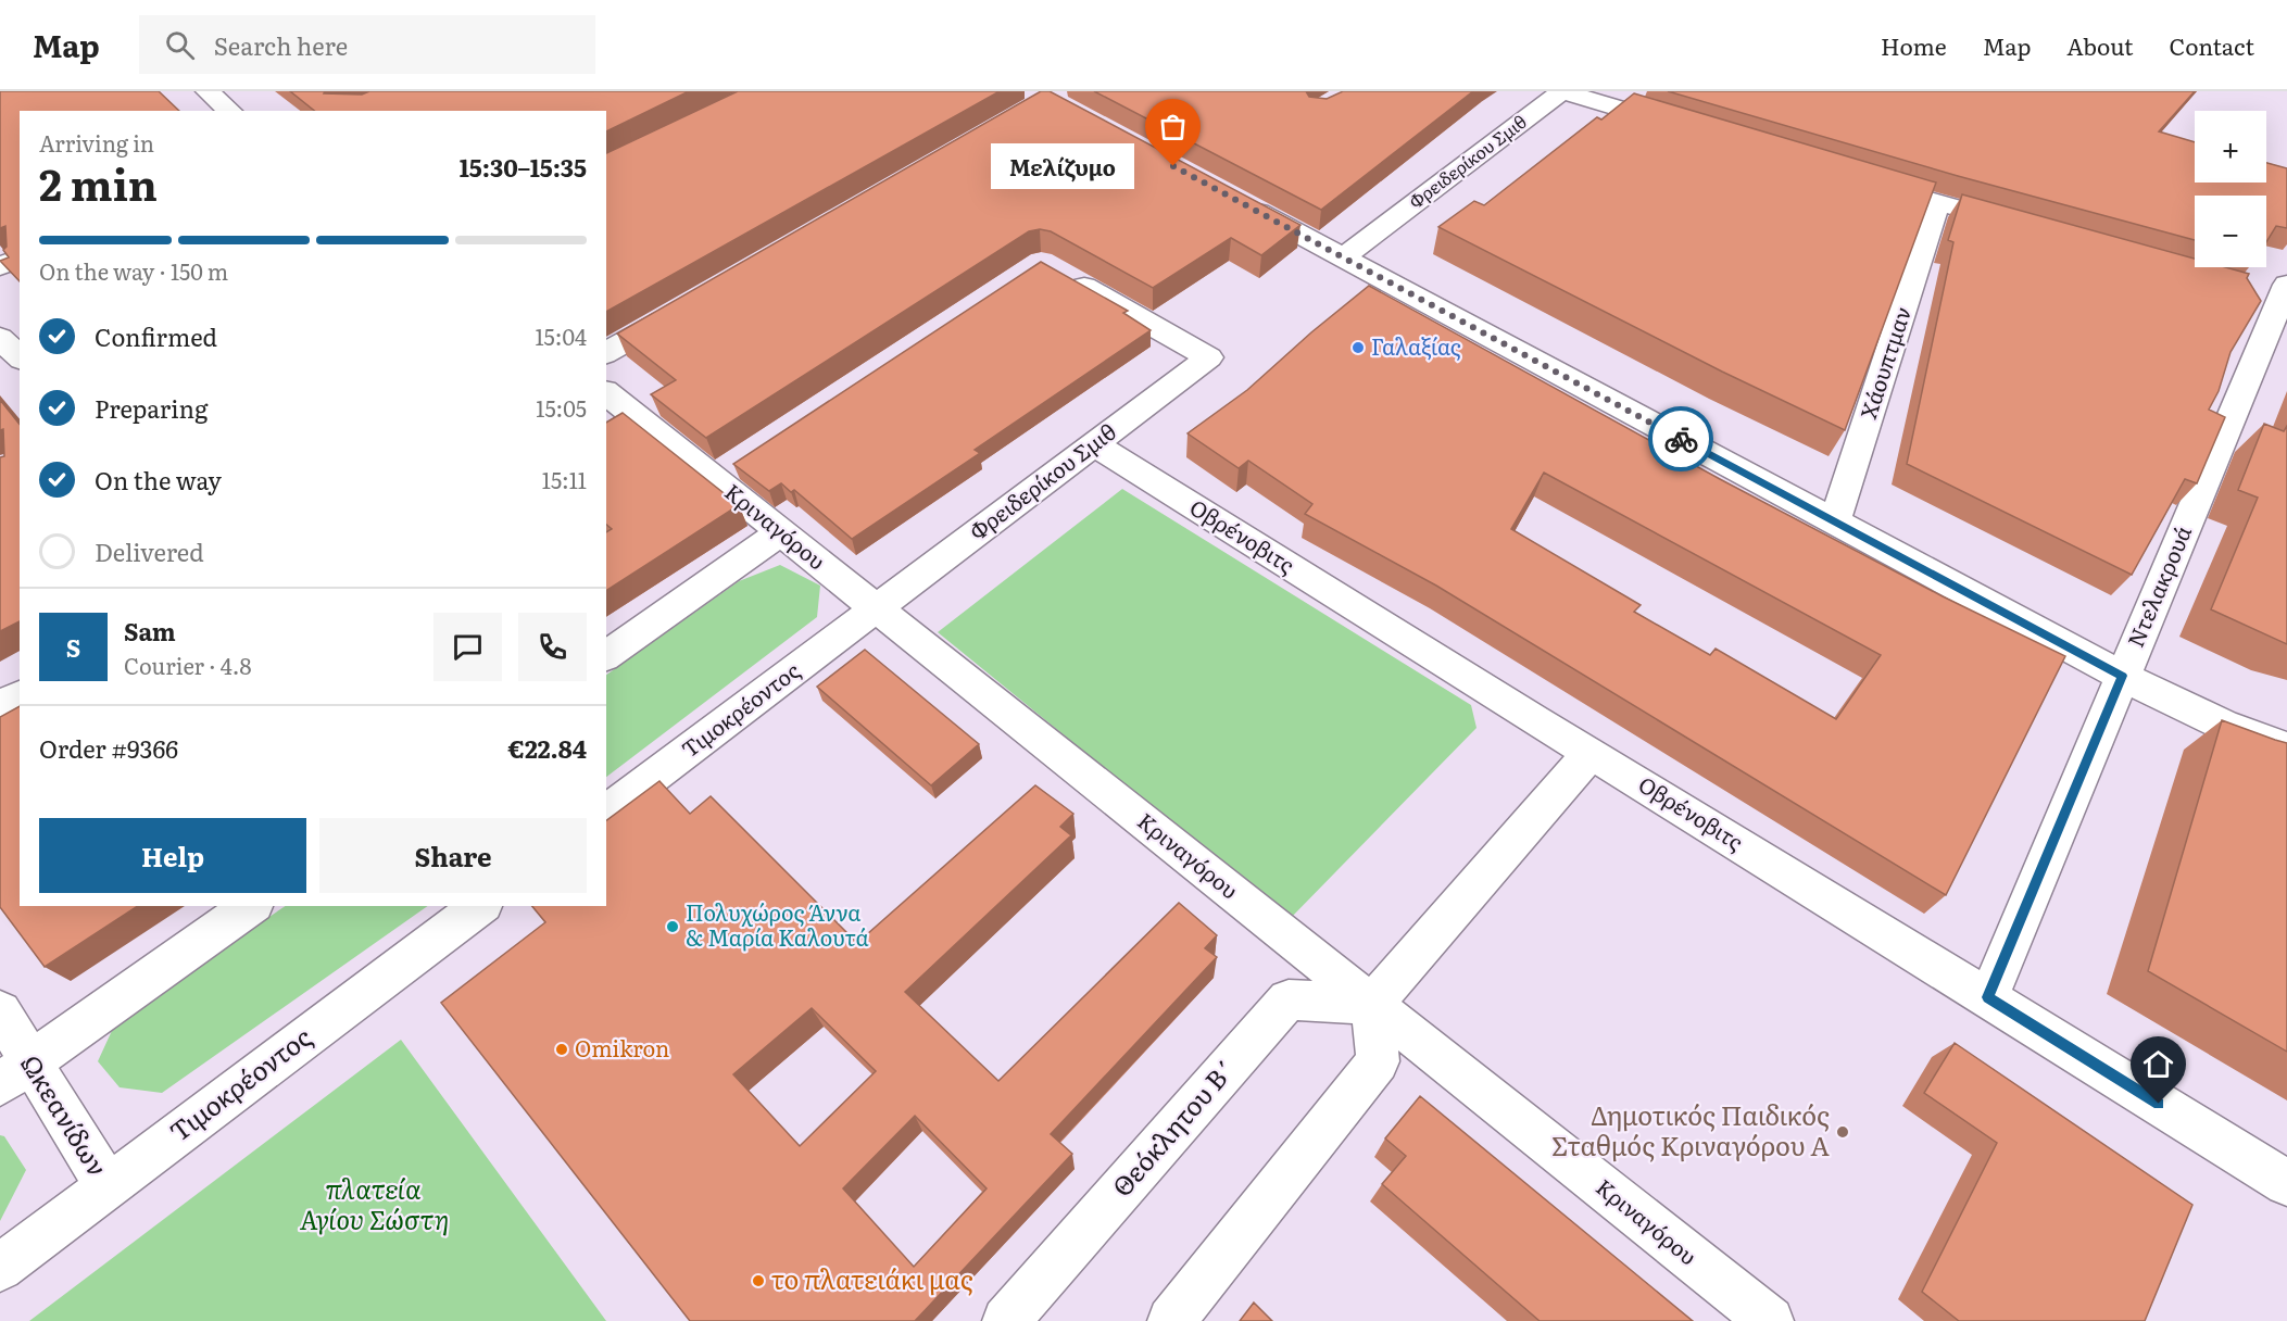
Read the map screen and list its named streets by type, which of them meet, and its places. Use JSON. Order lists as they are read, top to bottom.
{
  "streets": {
    "street": [
      "Φρειδερίκου Σμιθ",
      "Χάουπτμαν",
      "Κριναγόρου",
      "Οβρένοβιτς",
      "Ντελακρουά",
      "Τιμοκρέοντος",
      "Ωκεανίδων",
      "Θεόκλητου Β΄"
    ]
  },
  "crossings": [
    ["Φρειδερίκου Σμιθ", "Κριναγόρου"],
    ["Φρειδερίκου Σμιθ", "Οβρένοβιτς"],
    ["Φρειδερίκου Σμιθ", "Τιμοκρέοντος"],
    ["Κριναγόρου", "Τιμοκρέοντος"],
    ["Κριναγόρου", "Θεόκλητου Β΄"],
    ["Οβρένοβιτς", "Ντελακρουά"],
    ["Τιμοκρέοντος", "Ωκεανίδων"]
  ],
  "parks": ["πλατεία Αγίου Σώστη"],
  "places": [
    "Μελίζυμο",
    "Γαλαξίας",
    "Πολυχώρος Άννα & Μαρία Καλουτά",
    "Omikron",
    "Δημοτικός Παιδικός Σταθμός Κριναγόρου Α",
    "το πλατειάκι μας"
  ],
  "page": {
    "header": "Map",
    "search": "Search here",
    "nav": [
      "Home",
      "Map",
      "About",
      "Contact"
    ],
    "map_buttons": ["+", "−"],
    "heading": ["2 min", "Arriving in", "15:30–15:35"],
    "panel": [
      "Sam",
      "Courier · 4.8",
      "Order #9366",
      "€22.84"
    ],
    "bubble": "Μελίζυμο",
    "bar": "On the way · 150 m",
    "list": [
      ["Confirmed", "15:04"],
      ["Preparing", "15:05"],
      ["On the way", "15:11"],
      "Delivered"
    ],
    "round": "S",
    "buttons": ["Help", "Share"]
  }
}
